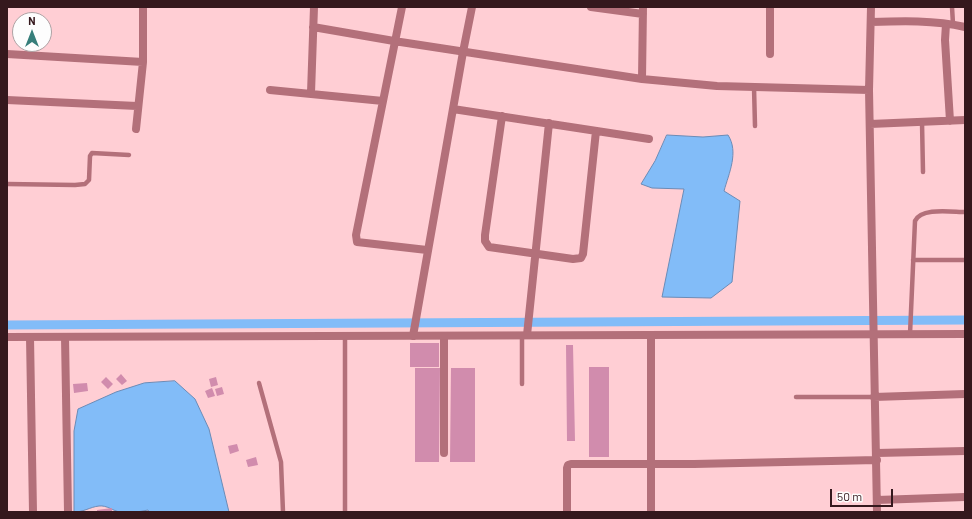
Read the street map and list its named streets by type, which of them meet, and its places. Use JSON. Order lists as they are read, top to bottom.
{
  "scale_bar": "50 m",
  "north": "top"
}
